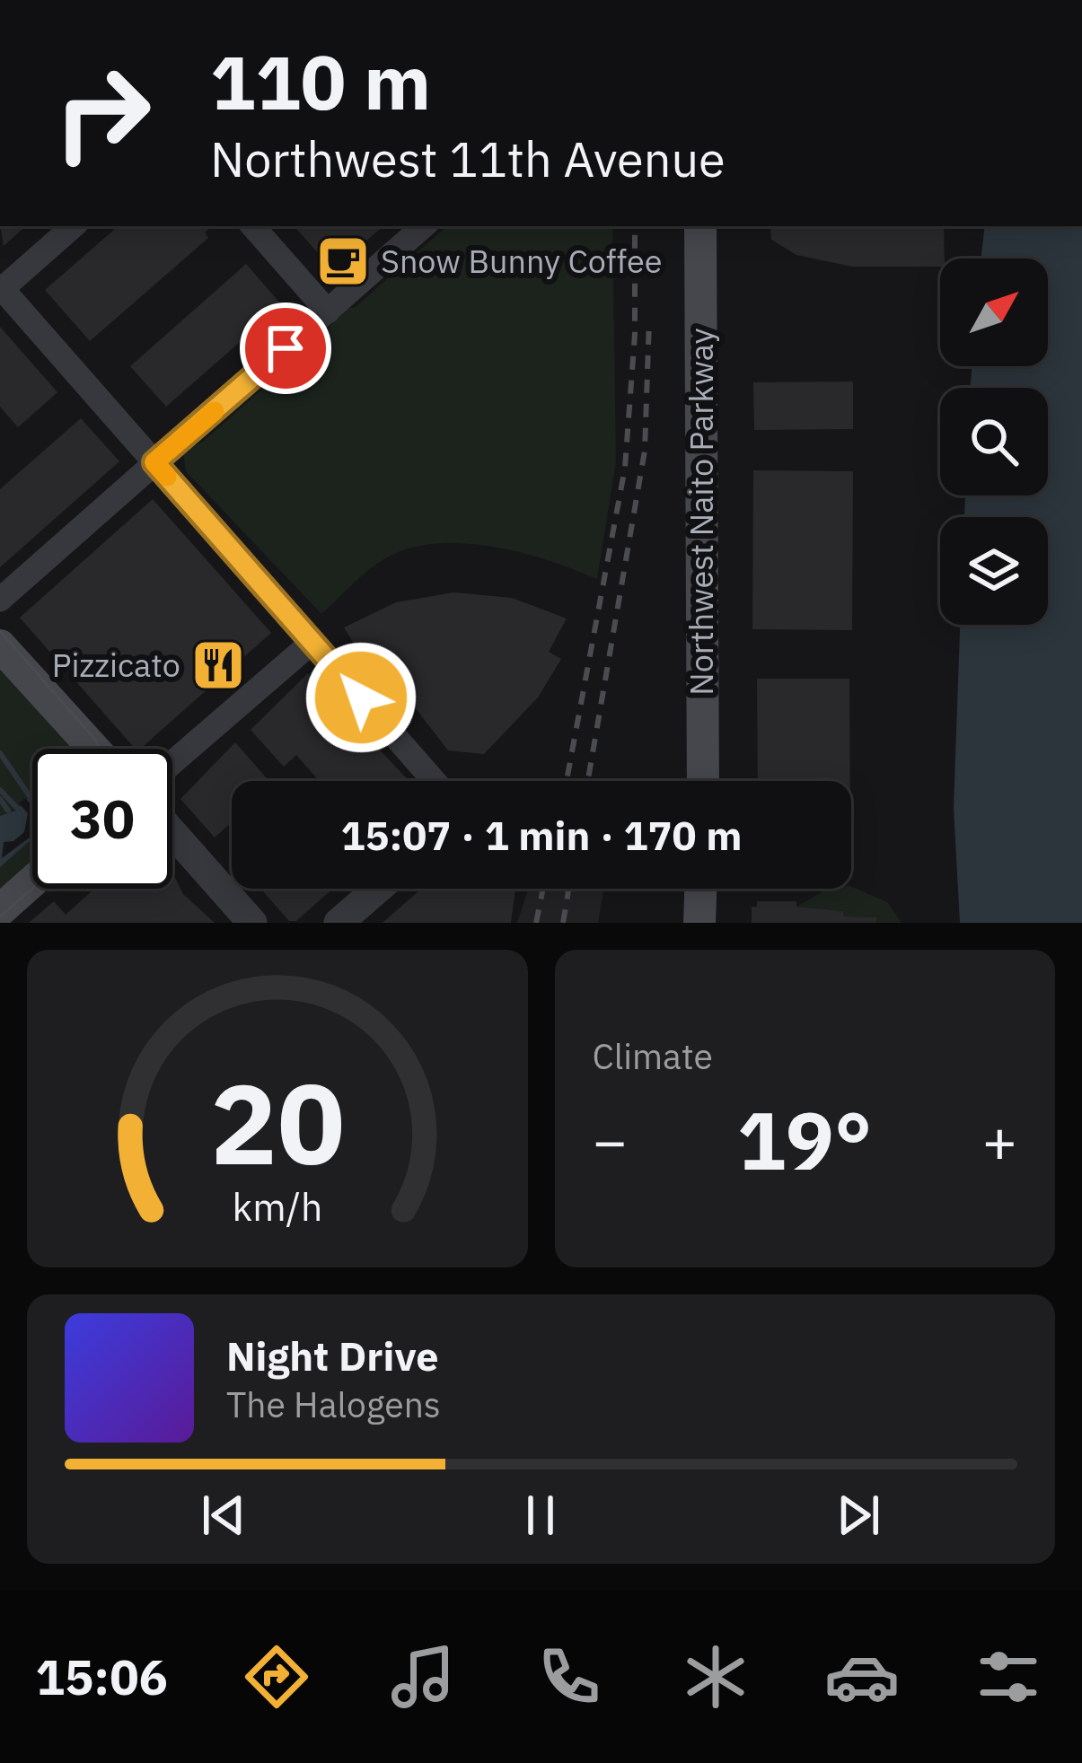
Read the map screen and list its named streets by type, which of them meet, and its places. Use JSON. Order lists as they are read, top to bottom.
{
  "streets": {
    "main road": ["Northwest Naito Parkway"]
  },
  "places": {
    "cafe": ["Snow Bunny Coffee"],
    "restaurant": ["Pizzicato"]
  },
  "north": "top right",
  "page": {
    "turn": ["110 m", "Northwest 11th Avenue"],
    "limit": "30",
    "trip": "15:07 · 1 min · 170 m",
    "tile": "Climate",
    "heat": ["−", "19°", "+"],
    "song": ["Night Drive", "The Halogens"],
    "tabs": "15:06",
    "gauge": ["20", "km/h"]
  }
}
